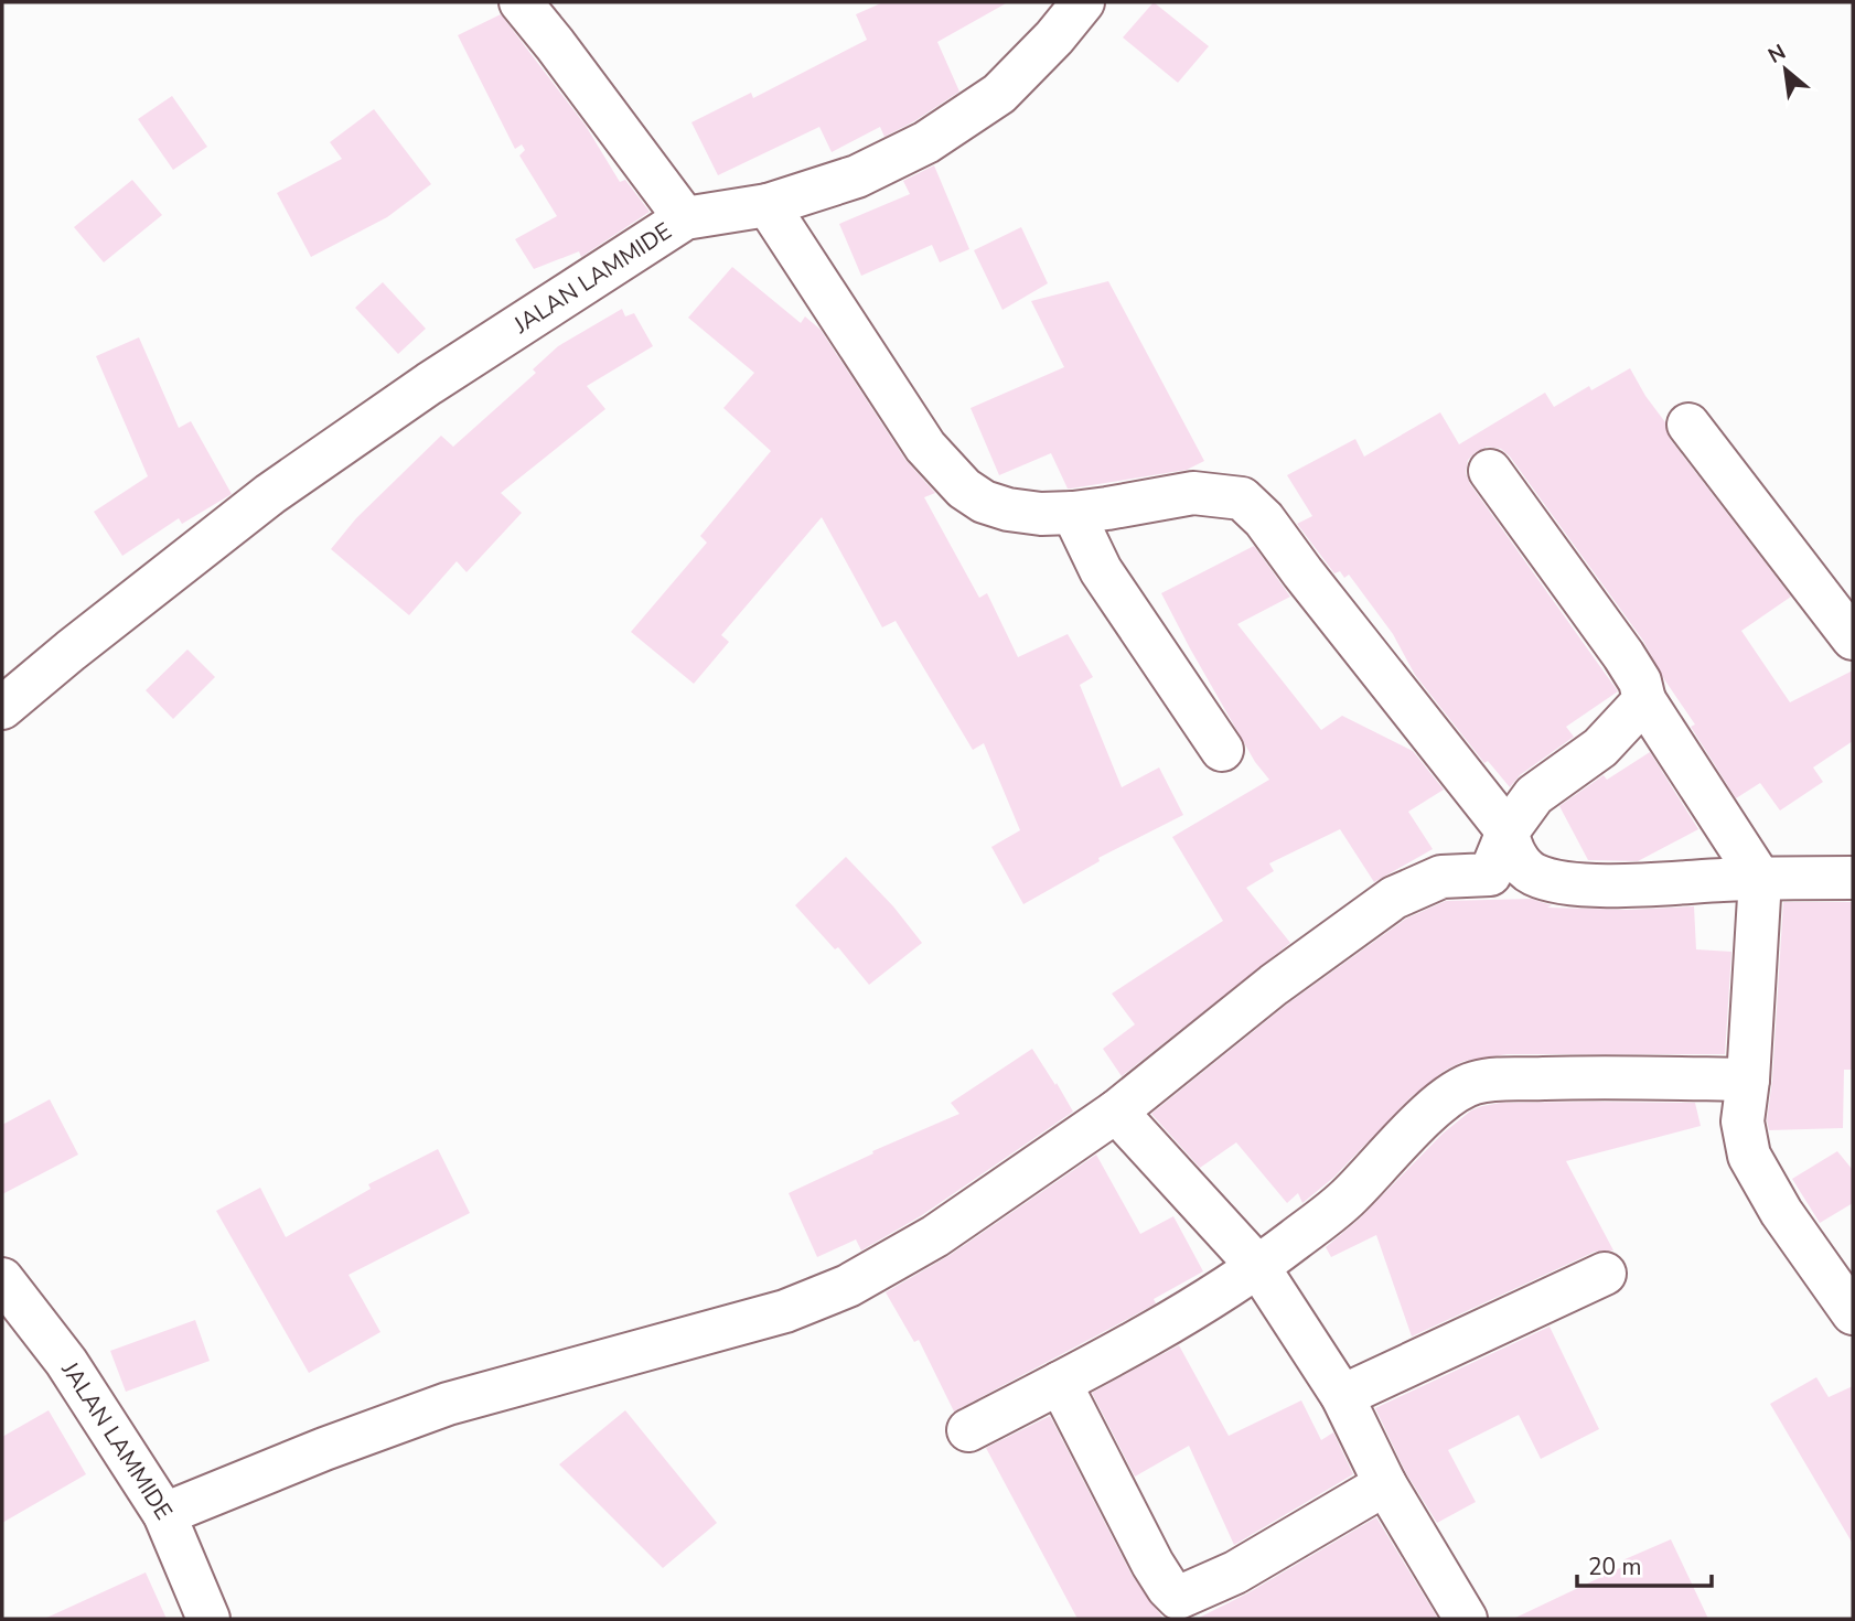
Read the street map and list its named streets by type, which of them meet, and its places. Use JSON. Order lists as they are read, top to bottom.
{
  "streets": {
    "street": ["JALAN LAMMIDE"]
  },
  "scale_bar": "20 m",
  "north": "top left"
}
